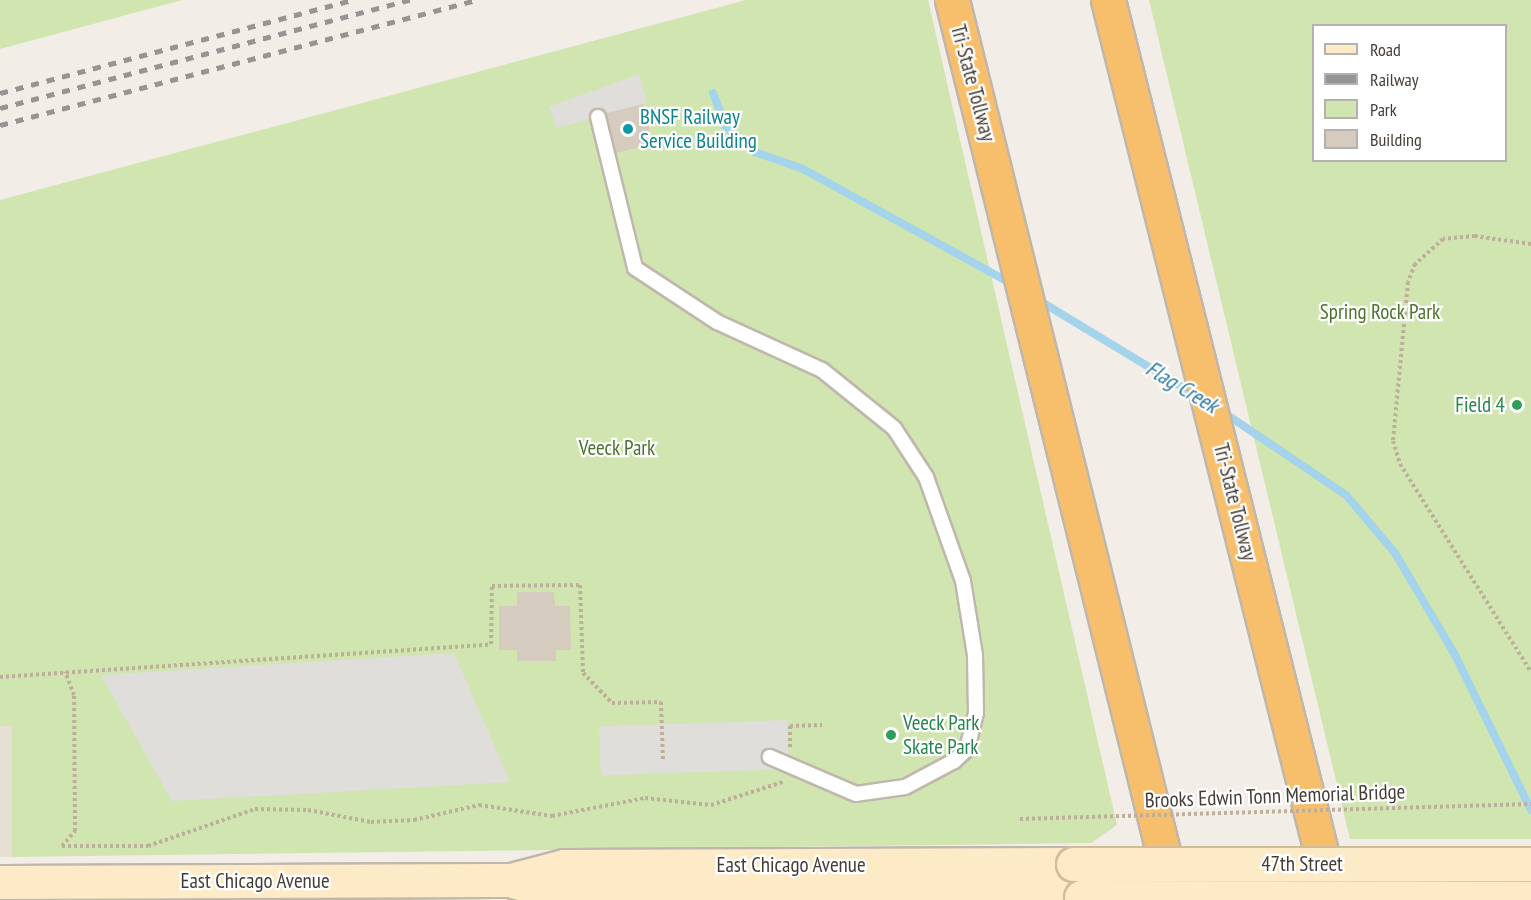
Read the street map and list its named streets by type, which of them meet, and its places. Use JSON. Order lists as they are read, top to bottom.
{
  "streets": {
    "highway": ["Tri-State Tollway"],
    "main road": ["47th Street", "East Chicago Avenue"],
    "path": ["Brooks Edwin Tonn Memorial Bridge"]
  },
  "crossings": [
    ["47th Street", "East Chicago Avenue"]
  ],
  "water": ["Flag Creek"],
  "parks": ["Spring Rock Park", "Veeck Park"],
  "places": ["BNSF Railway Service Building", "Field 4", "Veeck Park Skate Park"],
  "legend": [
    "Road",
    "Railway",
    "Park",
    "Building"
  ]
}
